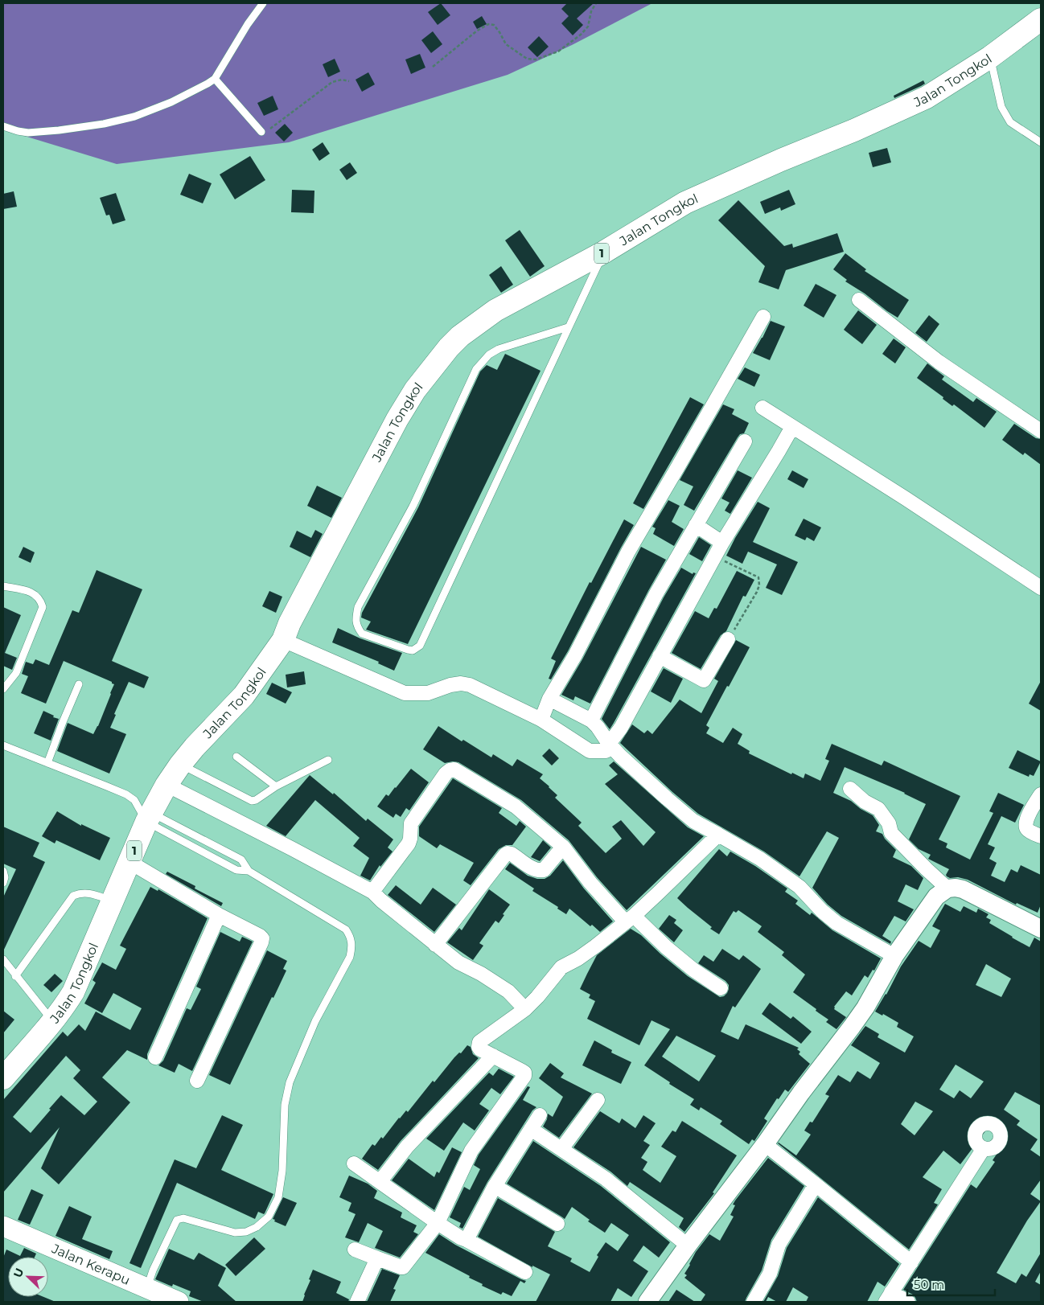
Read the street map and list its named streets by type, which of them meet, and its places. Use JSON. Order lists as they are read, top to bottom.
{
  "streets": {
    "highway": ["Jalan Tongkol", "1"],
    "main road": ["Jalan Kerapu"]
  },
  "scale_bar": "50 m",
  "north": "top left"
}
